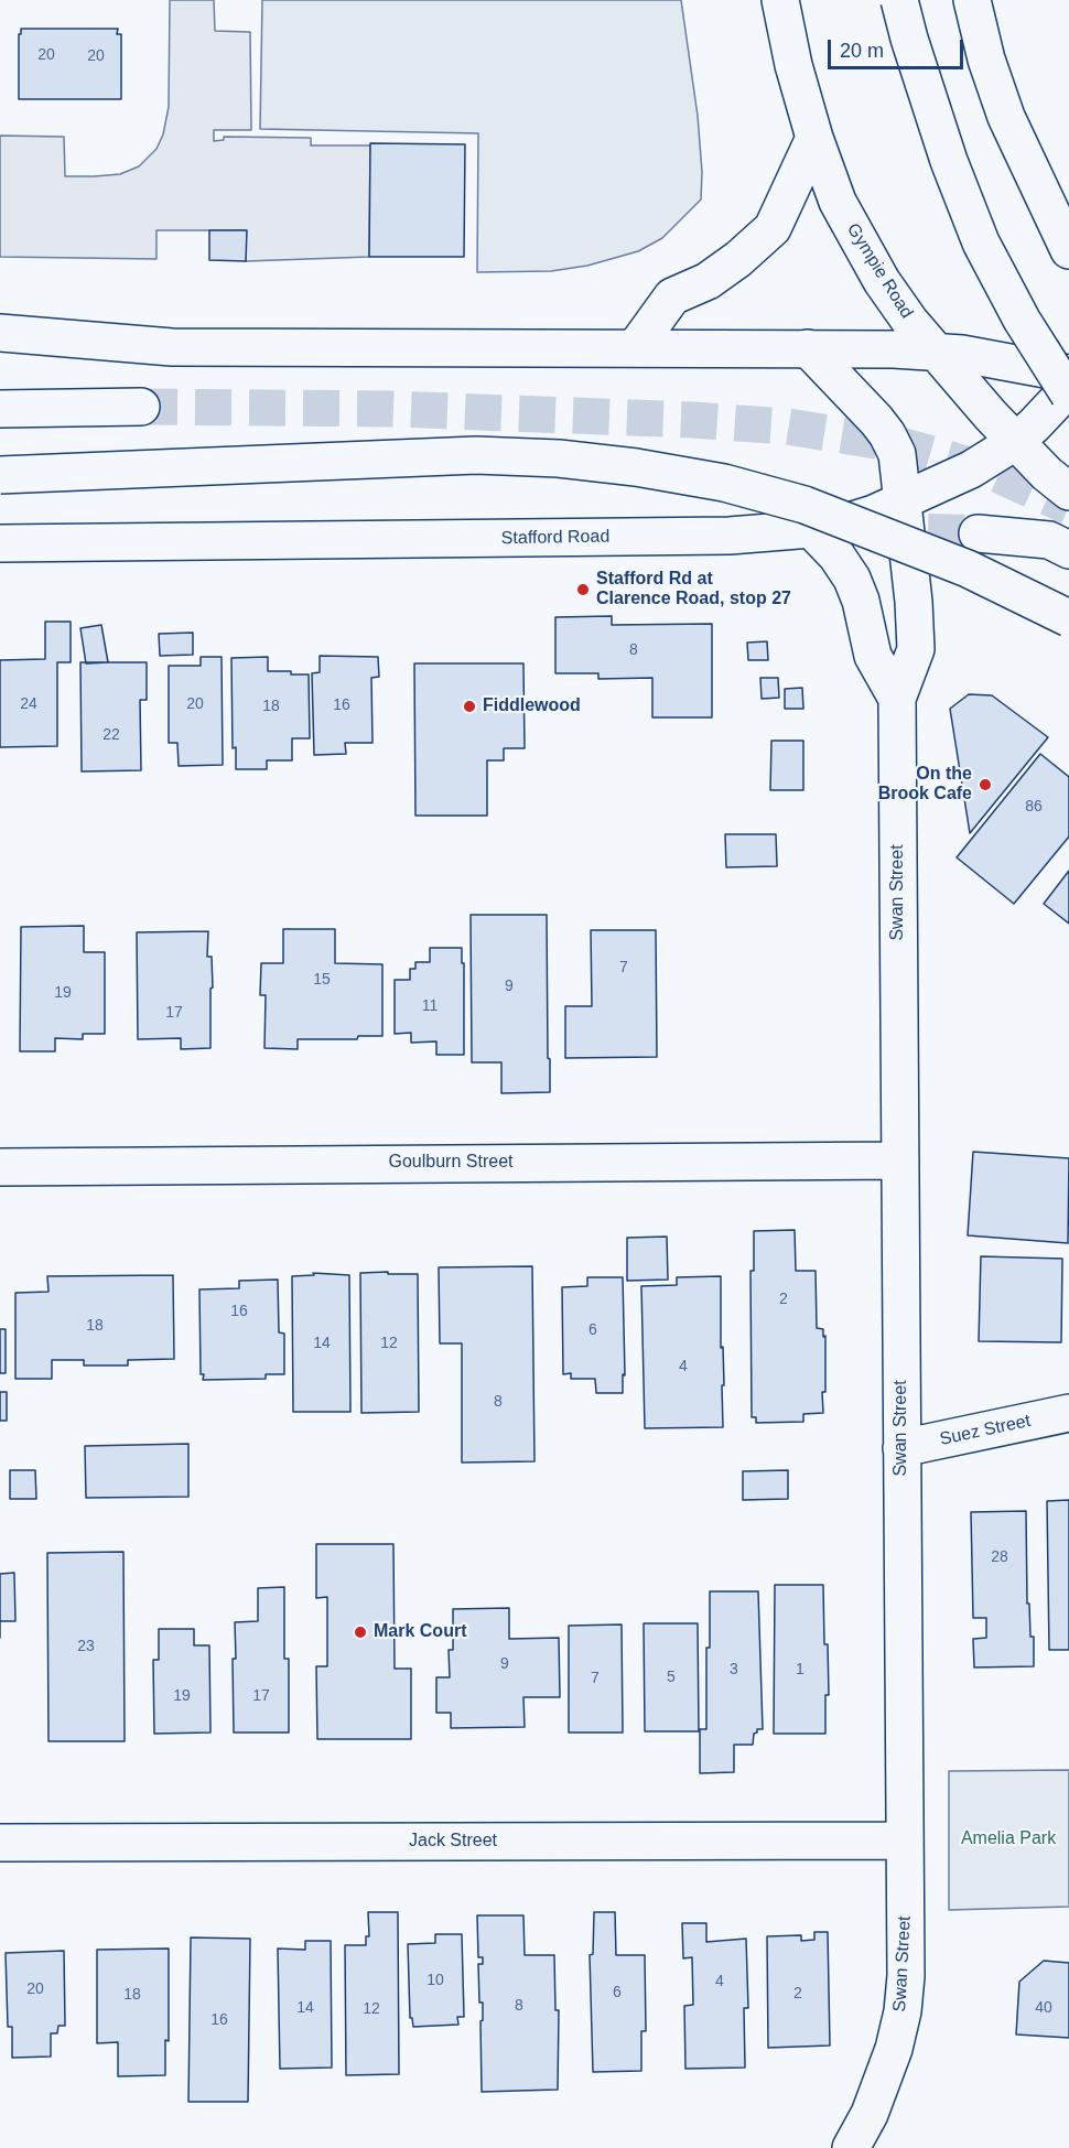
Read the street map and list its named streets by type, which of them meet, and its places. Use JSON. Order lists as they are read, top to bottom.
{
  "streets": {
    "main road": [
      "Gympie Road",
      "Stafford Road",
      "Swan Street",
      "Goulburn Street",
      "Suez Street",
      "Jack Street"
    ]
  },
  "crossings": [
    ["Gympie Road", "Stafford Road"],
    ["Stafford Road", "Swan Street"],
    ["Swan Street", "Goulburn Street"],
    ["Swan Street", "Suez Street"],
    ["Swan Street", "Jack Street"]
  ],
  "parks": ["Amelia Park"],
  "places": [
    "Stafford Rd at Clarence Road, stop 27",
    "Fiddlewood",
    "On the Brook Cafe",
    "Mark Court"
  ],
  "house_numbers": [
    "20",
    "20",
    "8",
    "24",
    "20",
    "16",
    "18",
    "22",
    "86",
    "7",
    "15",
    "9",
    "19",
    "11",
    "17",
    "2",
    "16",
    "18",
    "6",
    "14",
    "12",
    "4",
    "8",
    "28",
    "23",
    "9",
    "3",
    "1",
    "5",
    "7",
    "19",
    "17",
    "10",
    "4",
    "20",
    "6",
    "2",
    "18",
    "8",
    "14",
    "40",
    "12",
    "16"
  ],
  "scale_bar": "20 m"
}
